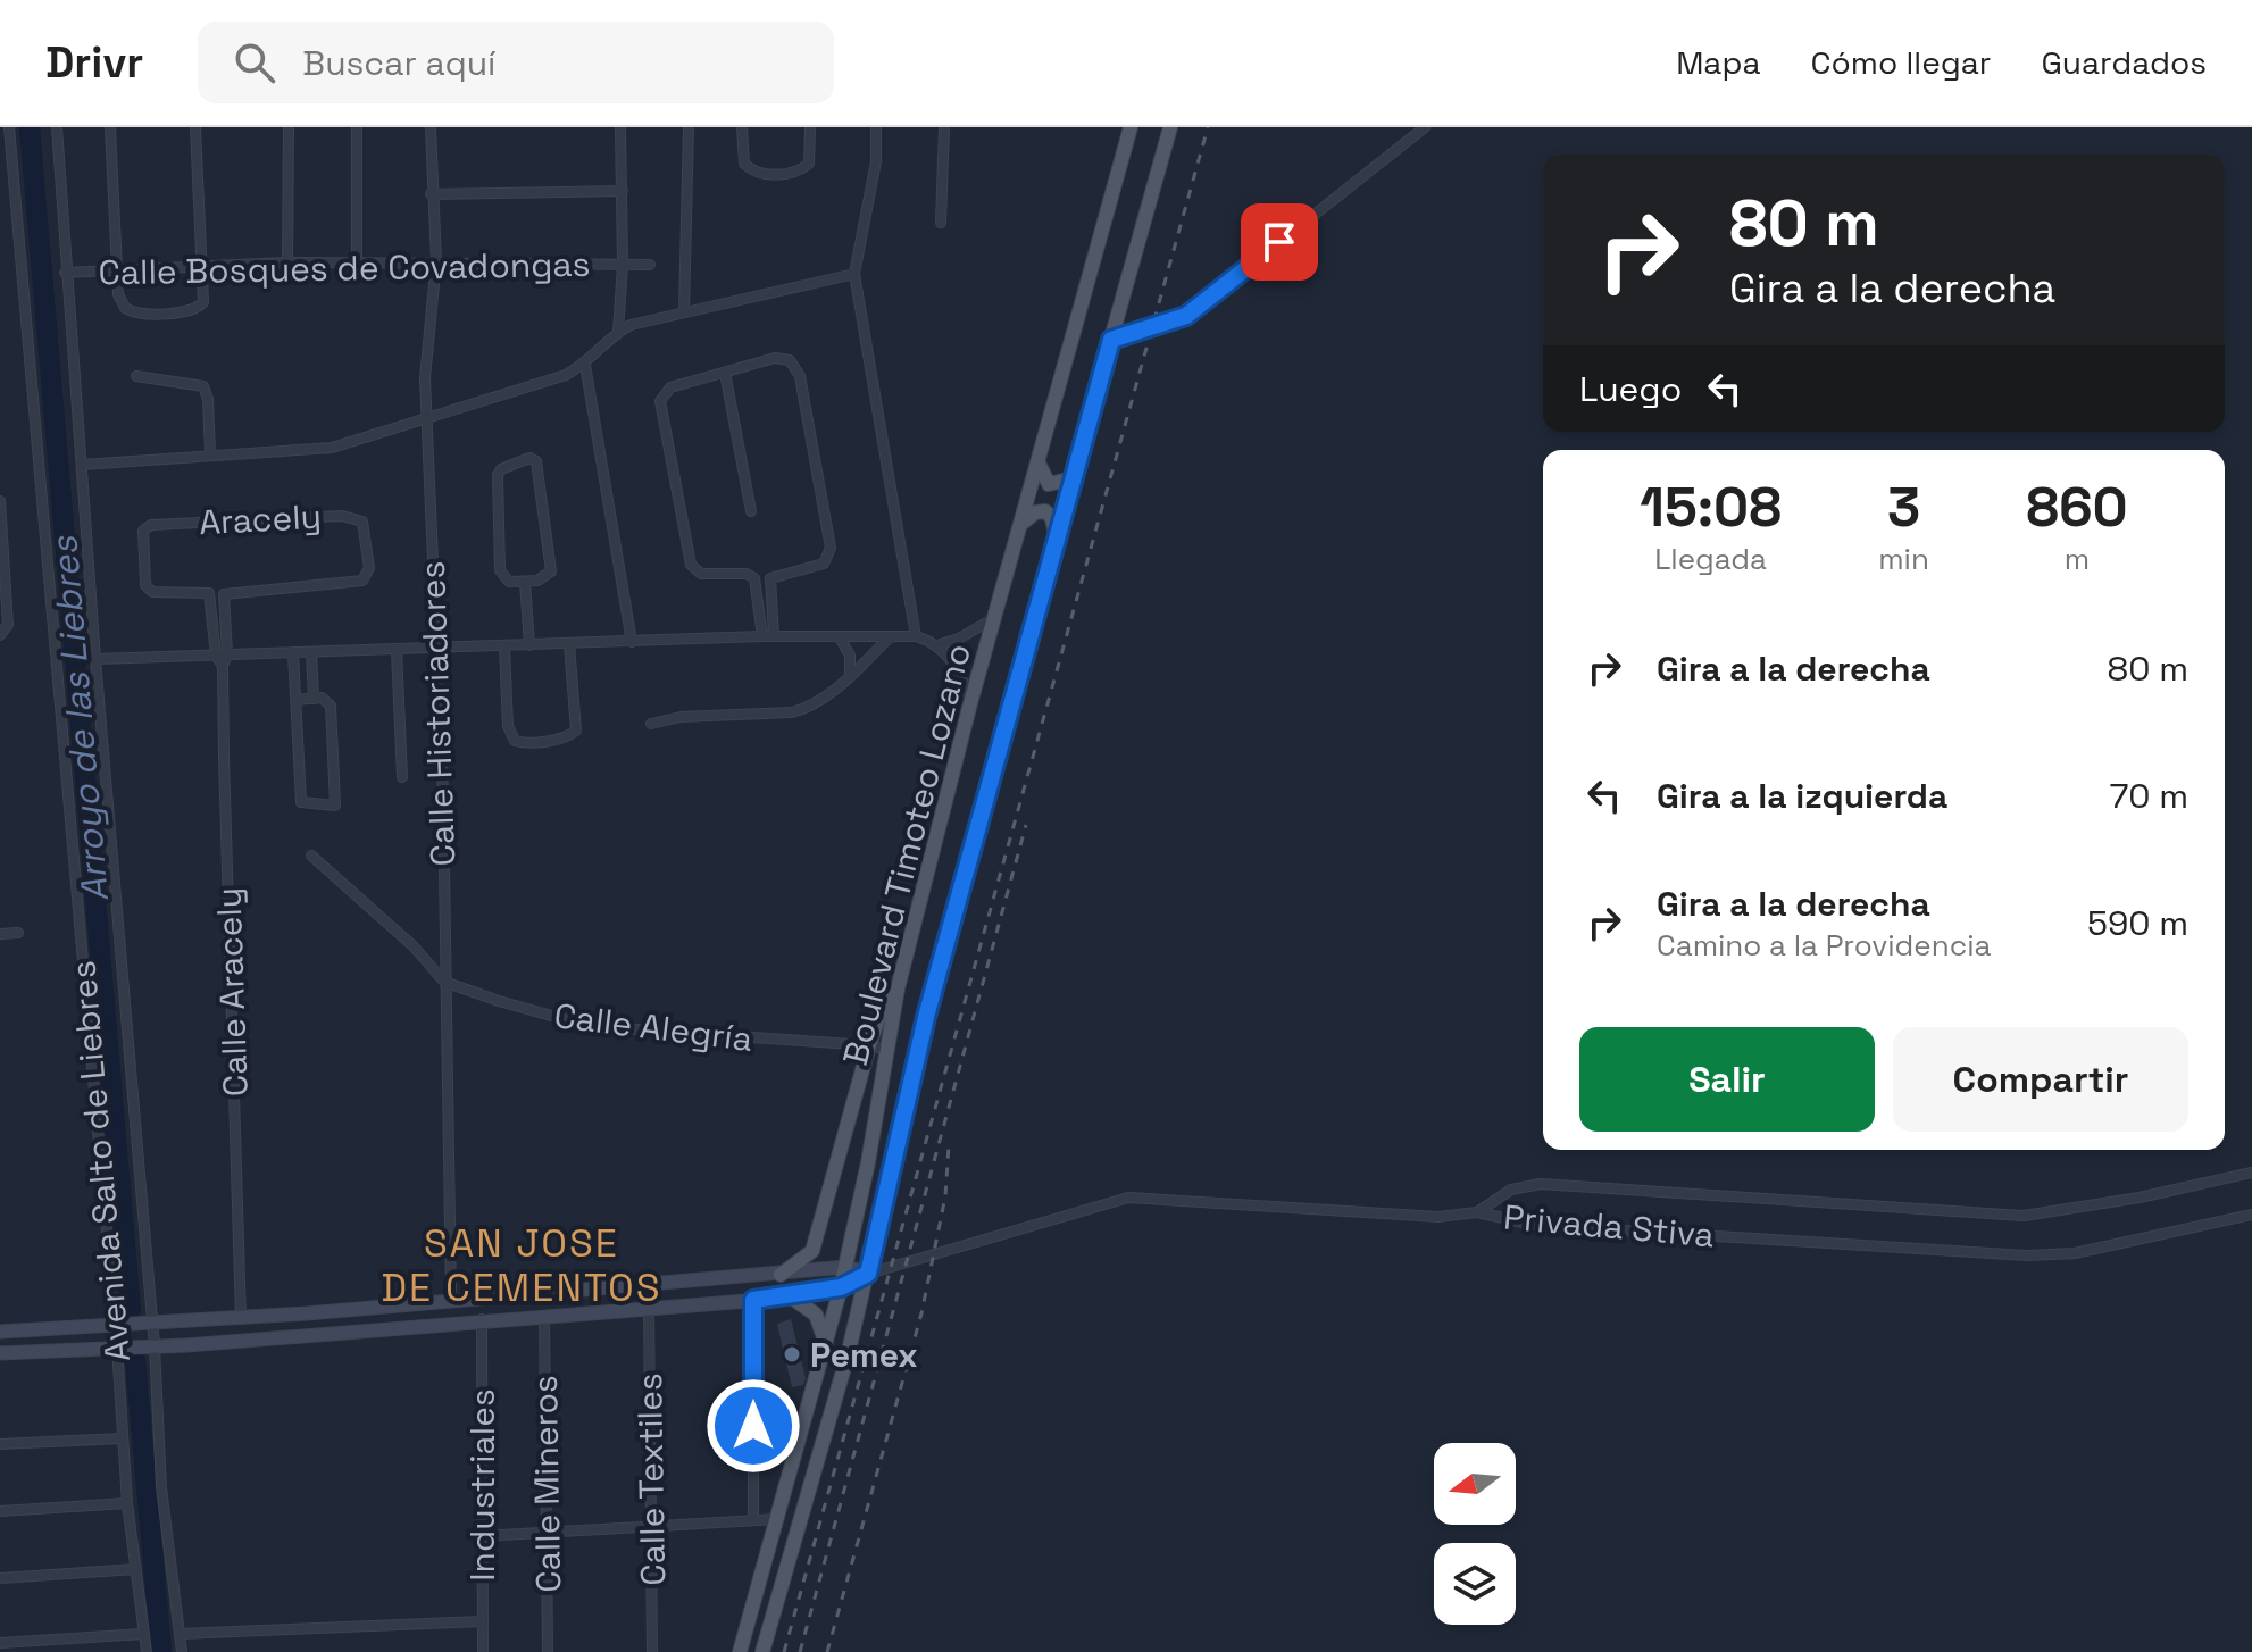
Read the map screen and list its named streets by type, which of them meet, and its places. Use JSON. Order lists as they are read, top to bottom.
{
  "streets": {
    "main road": ["Boulevard Timoteo Lozano"],
    "street": [
      "Calle Bosques de Covadongas",
      "Aracely",
      "Calle Historiadores",
      "Calle Aracely",
      "Calle Alegría",
      "Avenida Salto de Liebres",
      "Privada Stiva",
      "Calle Textiles",
      "Calle Mineros",
      "Industriales"
    ]
  },
  "crossings": [
    ["Calle Bosques de Covadongas", "Calle Historiadores"],
    ["Calle Bosques de Covadongas", "Avenida Salto de Liebres"],
    ["Aracely", "Calle Aracely"],
    ["Calle Historiadores", "Calle Alegría"],
    ["Boulevard Timoteo Lozano", "Calle Alegría"]
  ],
  "districts": ["SAN JOSE DE CEMENTOS"],
  "water": ["Arroyo de las Liebres"],
  "places": ["Pemex"],
  "north": "left",
  "page": {
    "header": "Drivr",
    "search": "Buscar aquí",
    "nav": ["Mapa", "Cómo llegar", "Guardados"],
    "turn": ["80 m", "Gira a la derecha"],
    "then": "Luego",
    "eta": [
      "15:08",
      "Llegada",
      "3",
      "min",
      "860",
      "m"
    ],
    "list": [
      {
        "name": "Gira a la derecha",
        "value": "80 m"
      },
      {
        "name": "Gira a la izquierda",
        "value": "70 m"
      },
      {
        "name": "Gira a la derecha",
        "note": "Camino a la Providencia",
        "value": "590 m"
      }
    ],
    "buttons": ["Salir", "Compartir"]
  }
}
